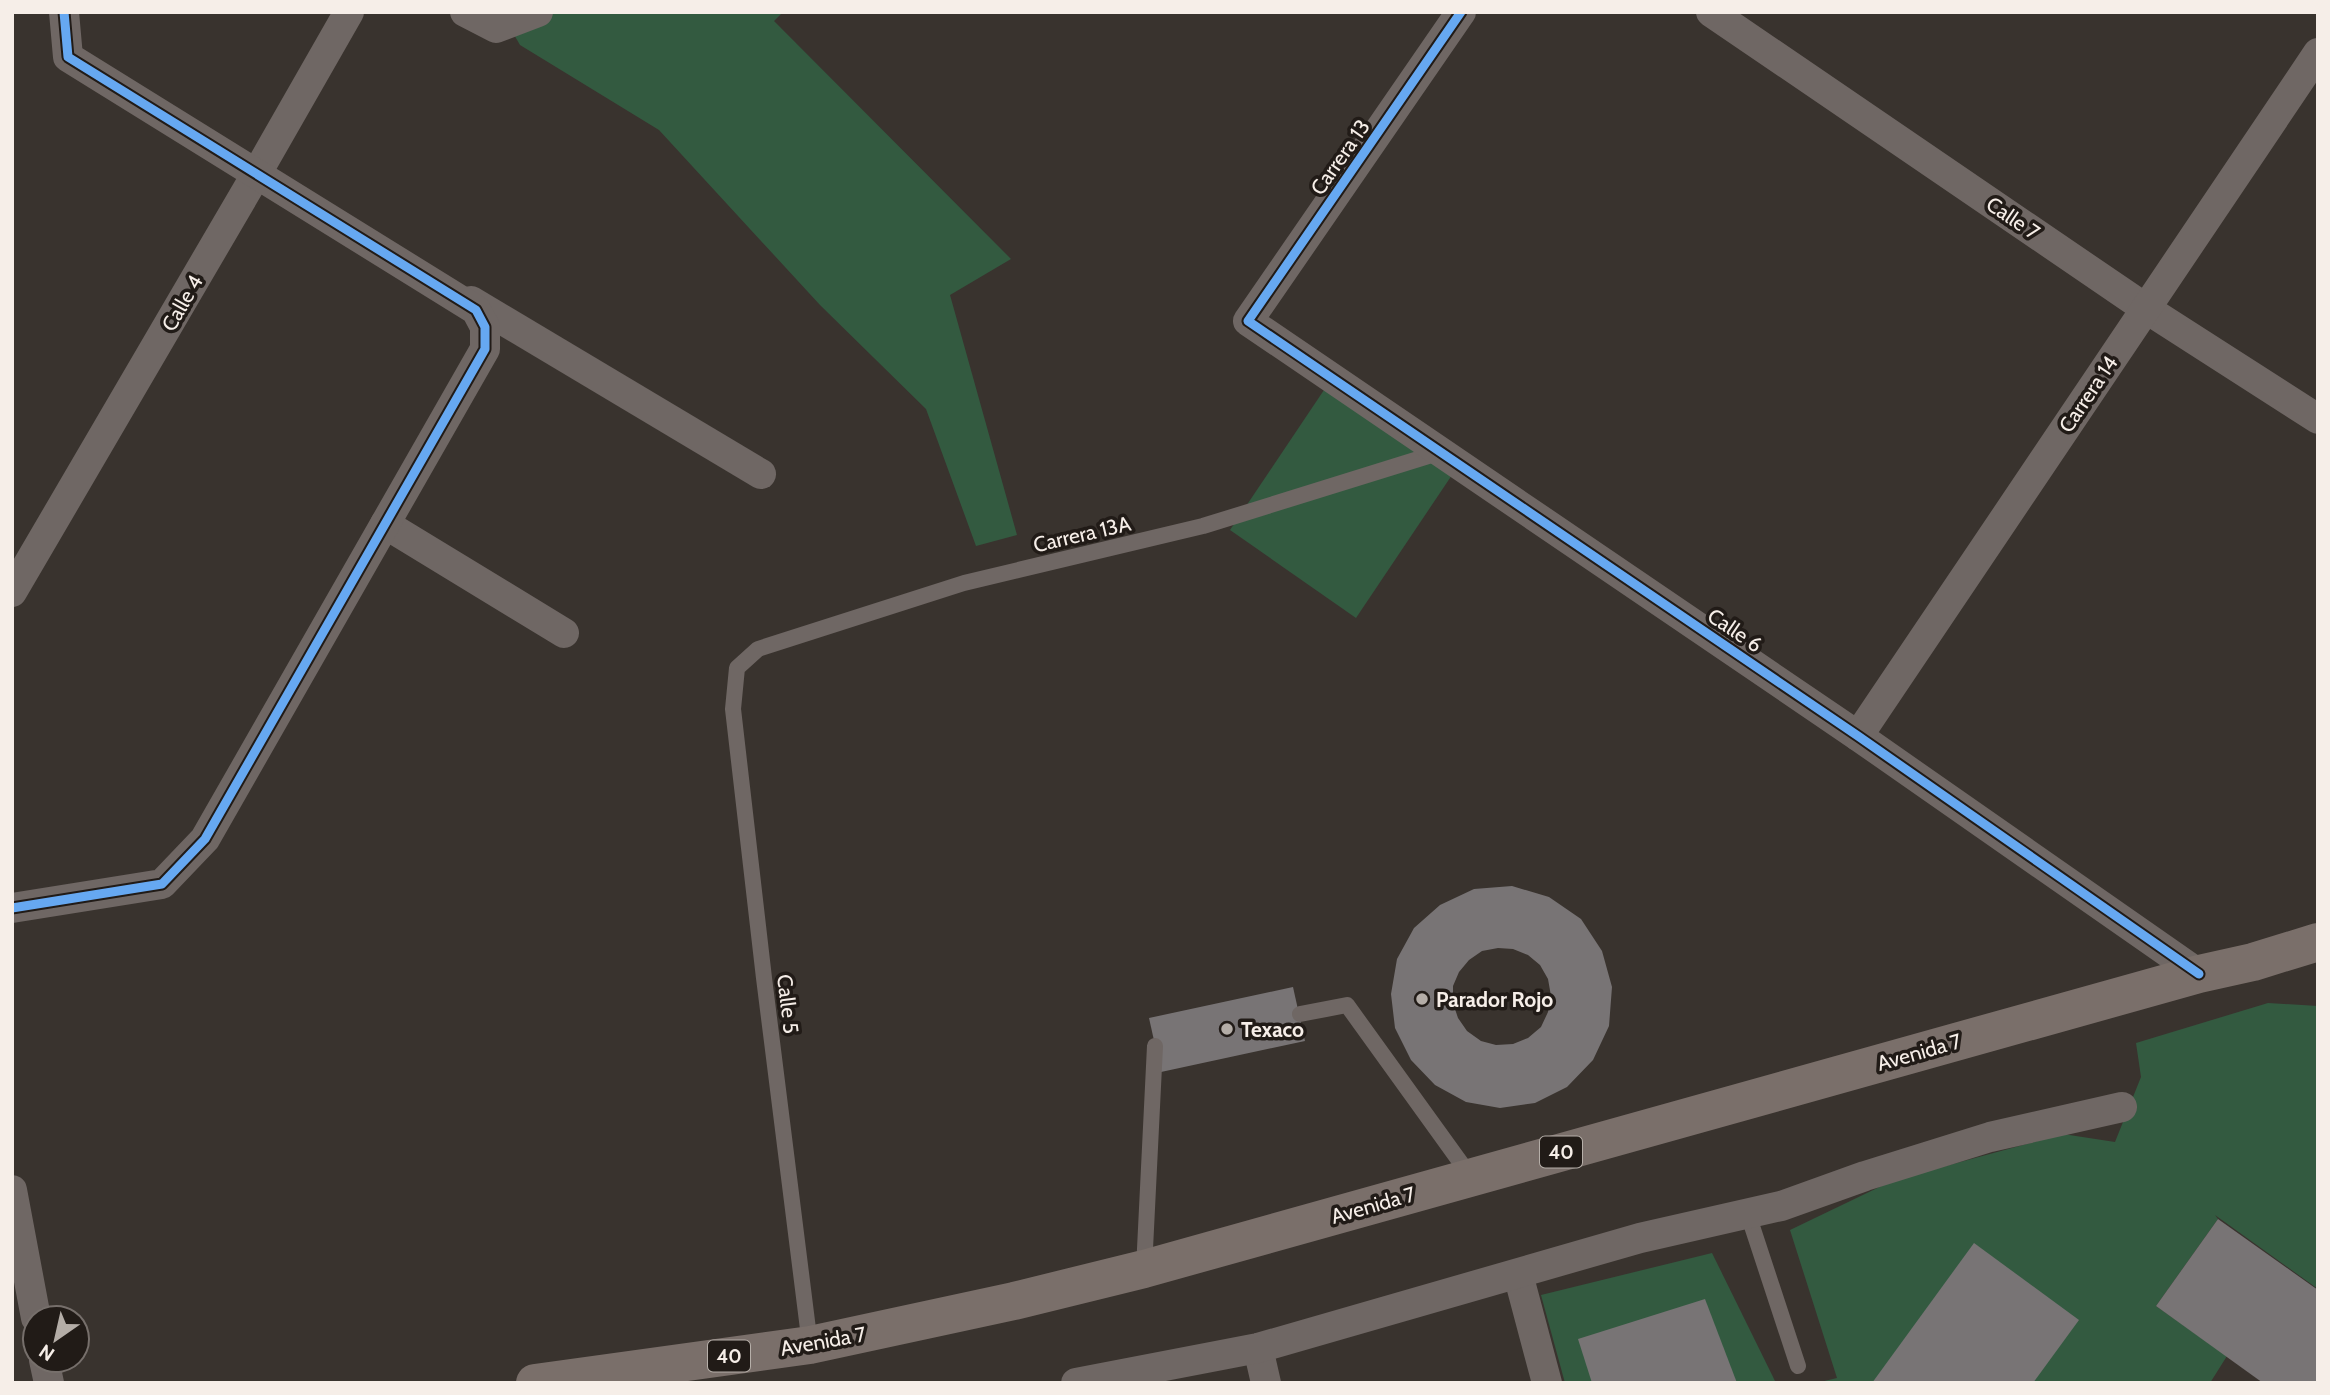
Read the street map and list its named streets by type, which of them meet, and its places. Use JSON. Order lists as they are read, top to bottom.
{
  "streets": {
    "main road": ["Avenida 7", "40"],
    "street": [
      "Carrera 13",
      "Calle 7",
      "Calle 4",
      "Carrera 14",
      "Calle 6"
    ],
    "lane": ["Carrera 13A", "Calle 5"]
  },
  "crossings": [
    ["Carrera 13", "Calle 6"],
    ["Calle 7", "Carrera 14"],
    ["Carrera 14", "Calle 6"],
    ["Carrera 13A", "Calle 6"],
    ["Carrera 13A", "Calle 5"],
    ["Calle 6", "Avenida 7"],
    ["Calle 5", "Avenida 7"]
  ],
  "places": ["Parador Rojo", "Texaco"],
  "north": "bottom left"
}
